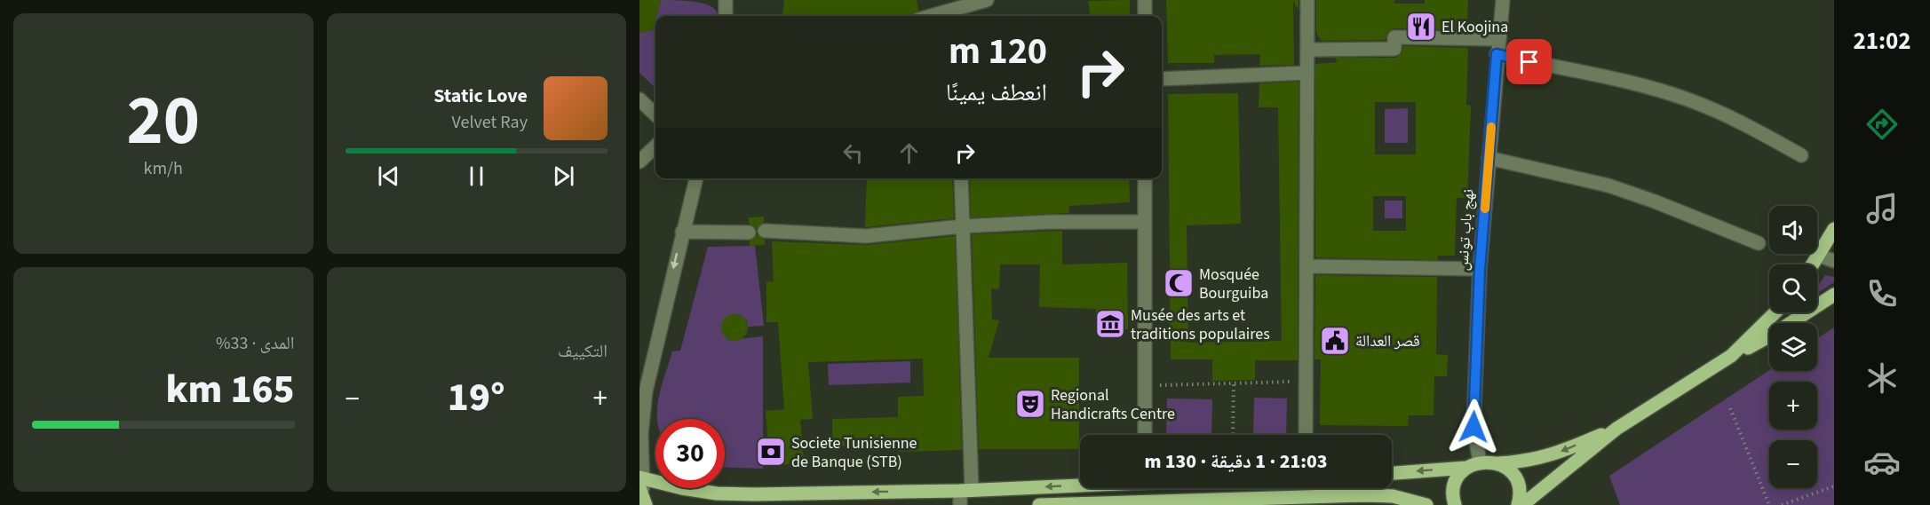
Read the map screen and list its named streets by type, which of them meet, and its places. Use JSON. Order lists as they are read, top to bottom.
{
  "streets": {
    "street": ["نهج باب تونس"]
  },
  "places": {
    "restaurant": ["El Koojina"],
    "mosque": ["Mosquée Bourguiba"],
    "museum": ["Musée des arts et traditions populaires"],
    "public building": ["قصر العدالة"],
    "theatre": ["Regional Handicrafts Centre"],
    "bank": ["Societe Tunisienne de Banque (STB)"]
  },
  "page": {
    "tabs": "21:02",
    "tile": [
      ["20", "km/h"],
      "التكييف",
      ["المدى · 33%", "165 km"]
    ],
    "turn": ["120 m", "انعطف يمينًا"],
    "song": ["Static Love", "Velvet Ray"],
    "map_buttons": ["+", "−"],
    "heat": ["−", "19°", "+"],
    "limit": "30",
    "trip": "21:03 · 1 دقيقة · 130 m"
  }
}
